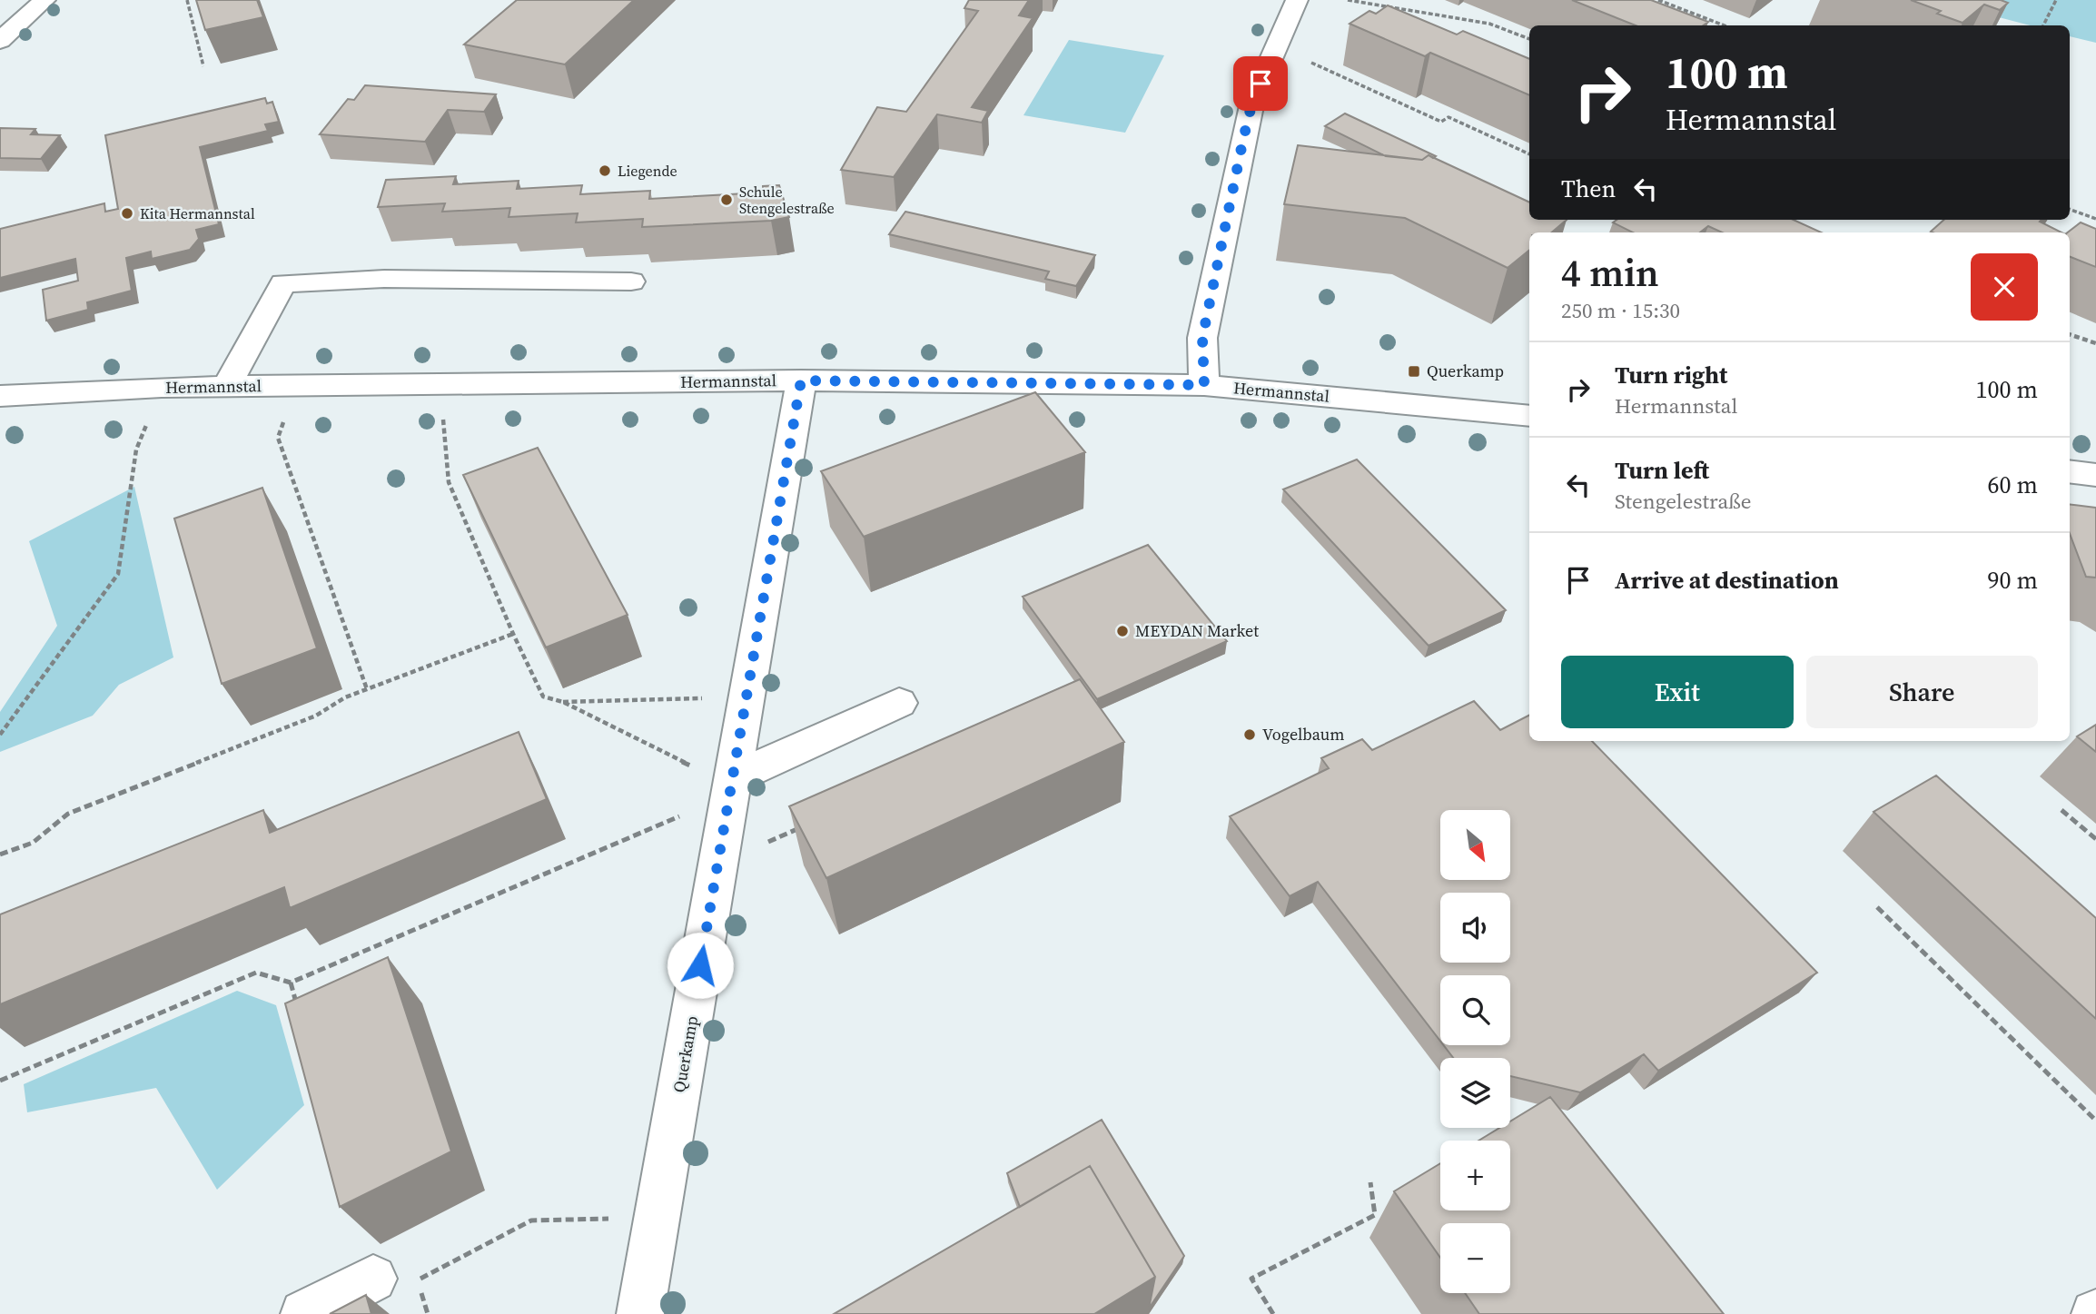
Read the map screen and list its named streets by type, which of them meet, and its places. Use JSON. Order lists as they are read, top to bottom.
{
  "streets": {
    "street": ["Hermannstal", "Querkamp"]
  },
  "crossings": [
    ["Hermannstal", "Querkamp"]
  ],
  "places": {
    "other": [
      "Liegende",
      "Schule Stengelestraße",
      "Kita Hermannstal",
      "MEYDAN Market",
      "Vogelbaum"
    ],
    "transit": ["Querkamp"]
  },
  "north": "bottom right",
  "page": {
    "turn": ["100 m", "Hermannstal"],
    "then": "Then",
    "heading": ["4 min", "250 m · 15:30"],
    "list": [
      {
        "name": "Turn right",
        "note": "Hermannstal",
        "value": "100 m"
      },
      {
        "name": "Turn left",
        "note": "Stengelestraße",
        "value": "60 m"
      },
      {
        "name": "Arrive at destination",
        "value": "90 m"
      }
    ],
    "buttons": ["Exit", "Share"],
    "map_buttons": ["+", "−"]
  }
}
